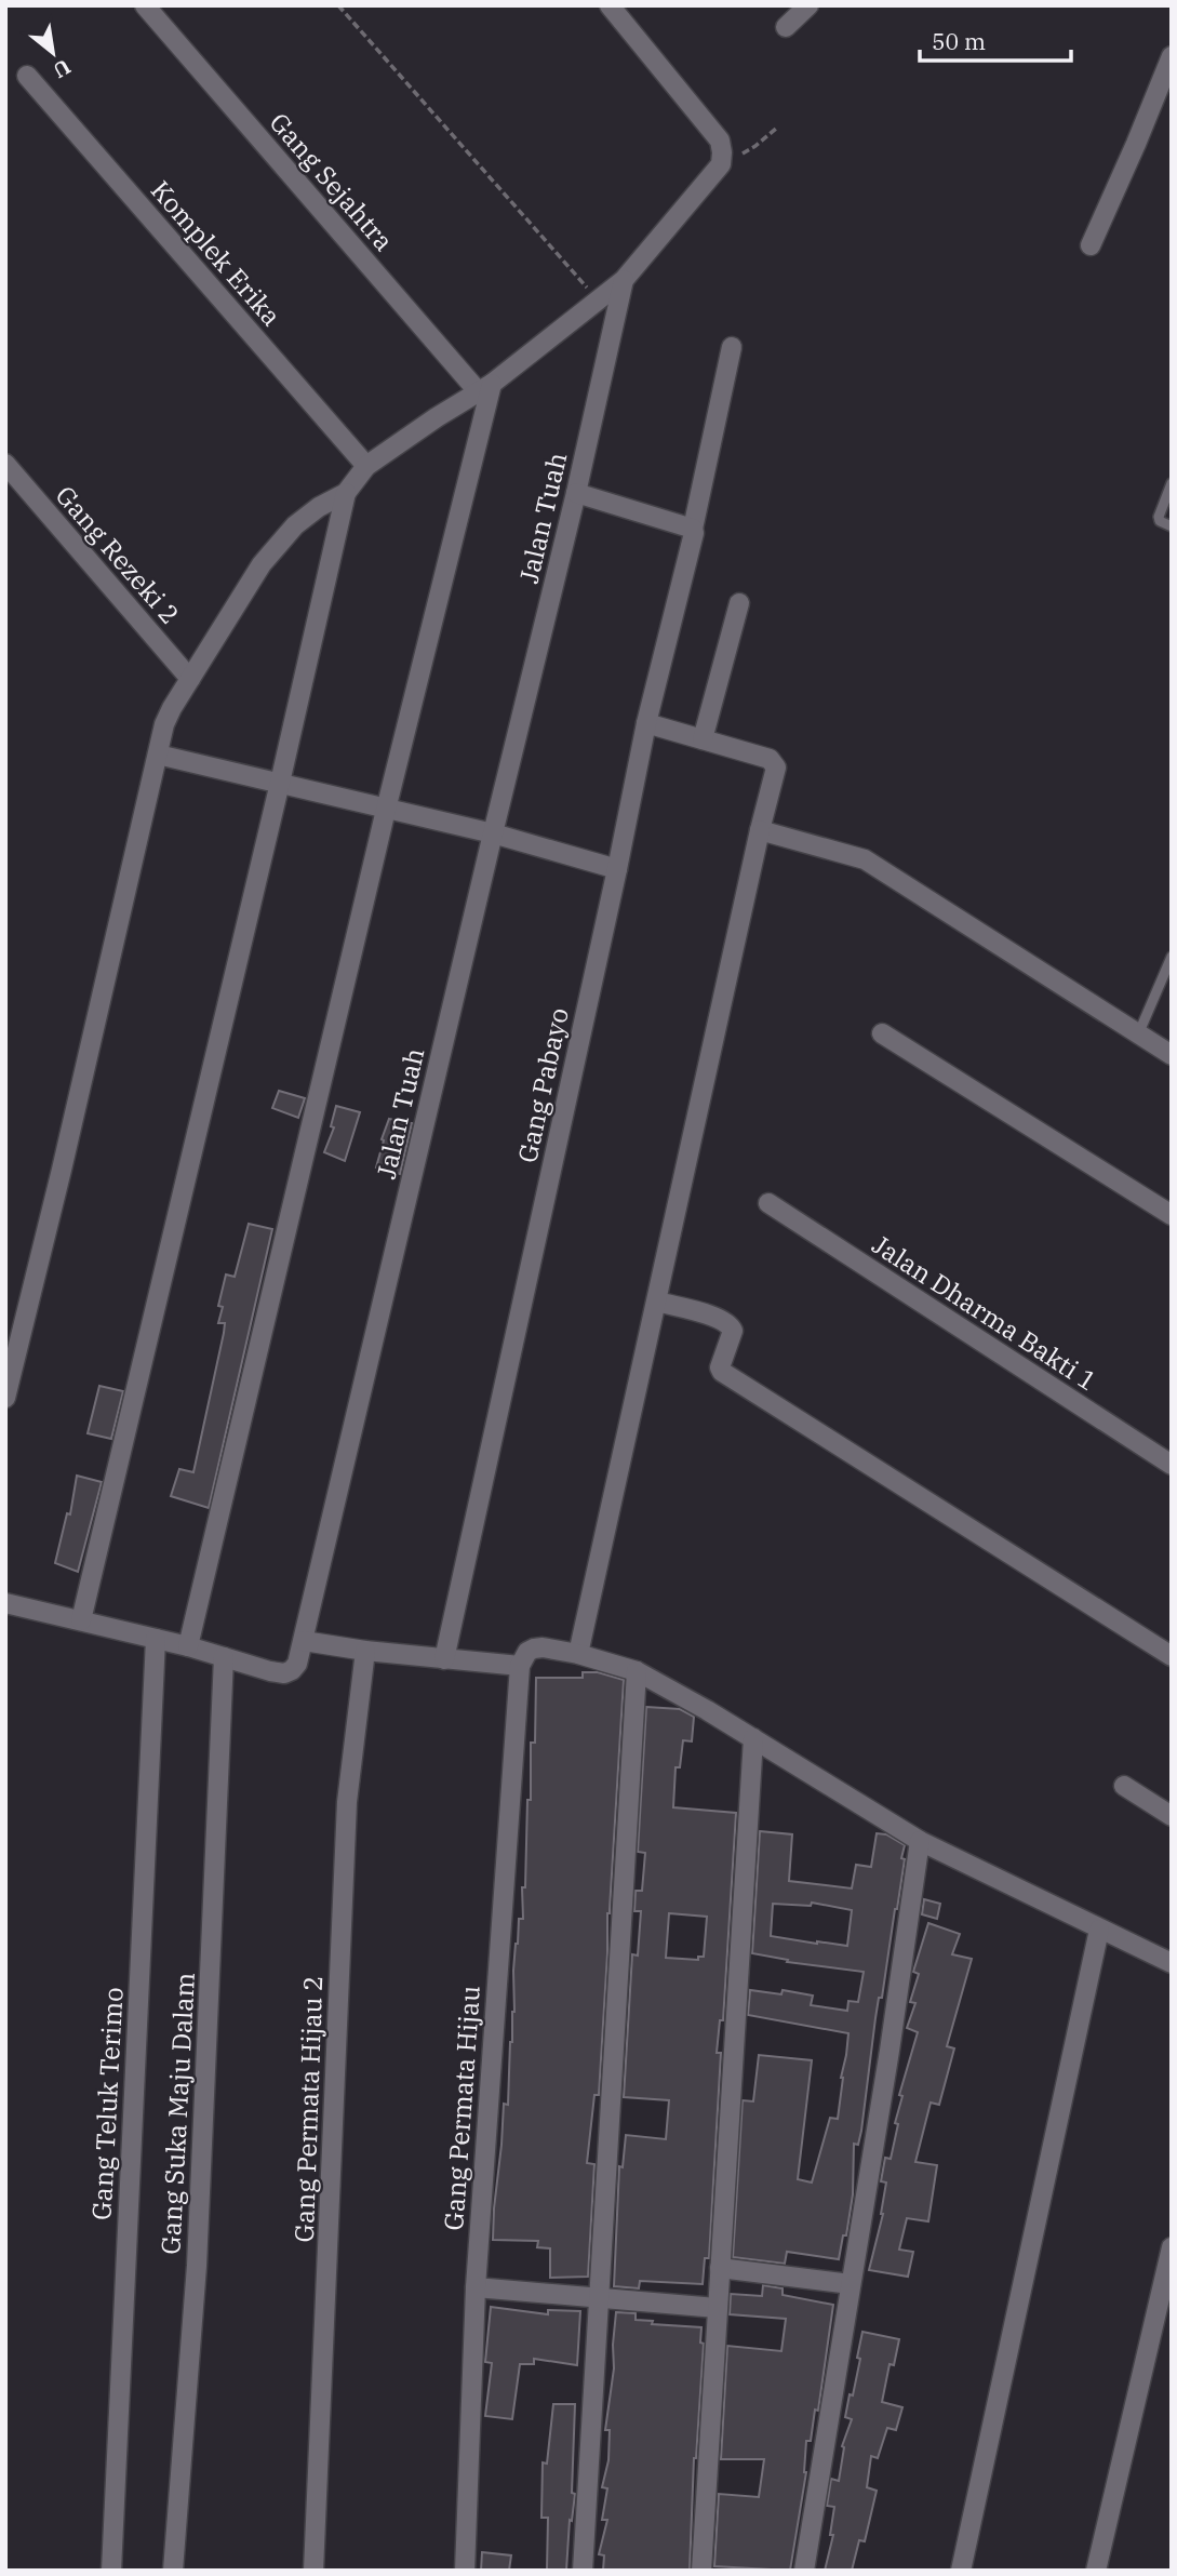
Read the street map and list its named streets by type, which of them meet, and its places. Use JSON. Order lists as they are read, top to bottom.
{
  "streets": {
    "street": [
      "Gang Sejahtra",
      "Komplek Erika",
      "Jalan Tuah",
      "Gang Rezeki 2",
      "Gang Pabayo",
      "Jalan Dharma Bakti 1",
      "Gang Teluk Terimo",
      "Gang Permata Hijau",
      "Gang Permata Hijau 2",
      "Gang Suka Maju Dalam"
    ]
  },
  "crossings": [
    ["Jalan Tuah", "Gang Teluk Terimo"],
    ["Jalan Tuah", "Gang Suka Maju Dalam"]
  ],
  "scale_bar": "50 m",
  "north": "bottom right"
}
